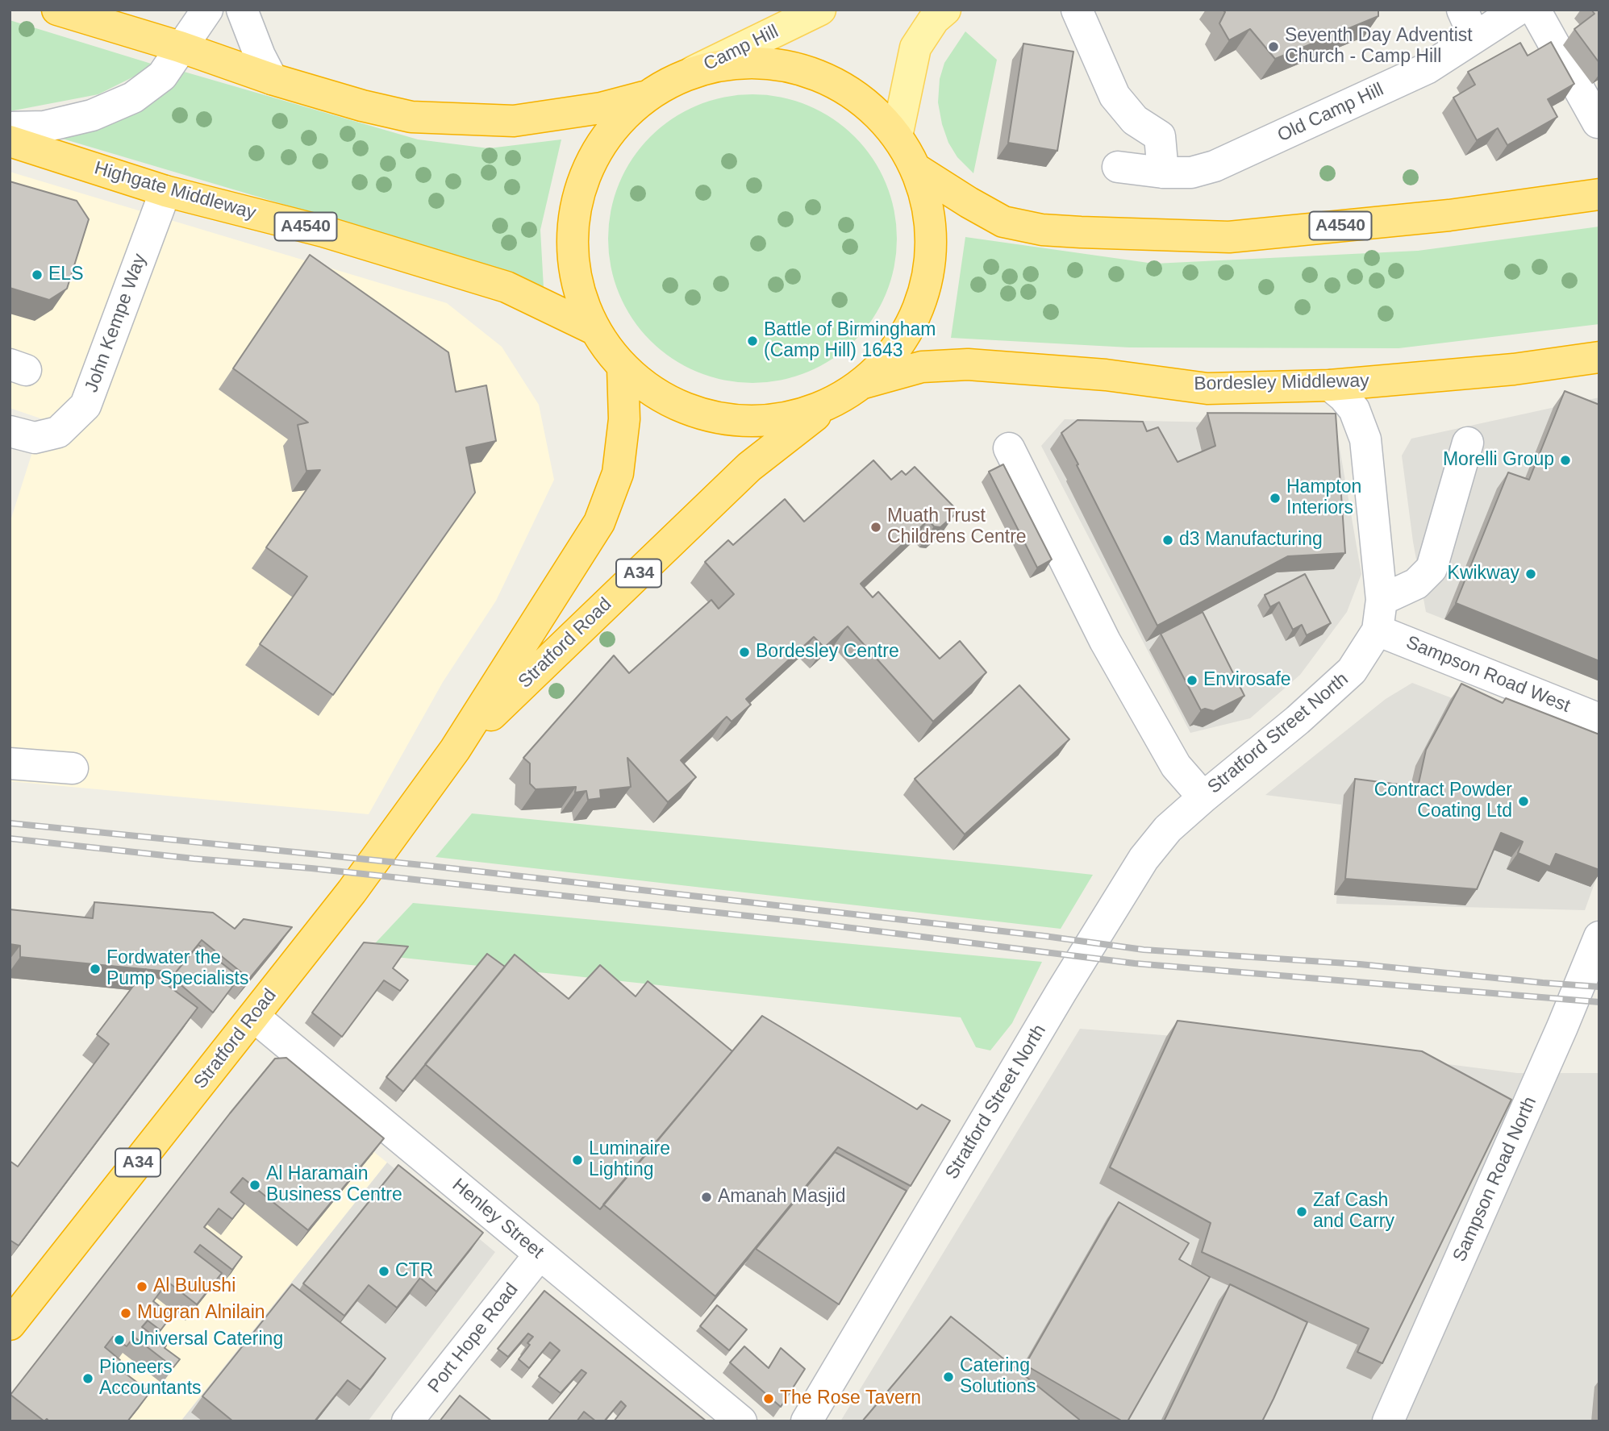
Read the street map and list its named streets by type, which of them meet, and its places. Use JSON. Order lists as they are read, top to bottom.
{
  "streets": {
    "highway": [
      "Highgate Middleway",
      "A4540",
      "Bordesley Middleway",
      "A34",
      "Stratford Road"
    ],
    "main road": ["Camp Hill"],
    "street": [
      "Old Camp Hill",
      "John Kempe Way",
      "Sampson Road West",
      "Stratford Street North",
      "Sampson Road North",
      "Henley Street",
      "Port Hope Road"
    ]
  },
  "crossings": [
    ["Highgate Middleway", "John Kempe Way"],
    ["Bordesley Middleway", "Stratford Street North"],
    ["Stratford Road", "Henley Street"],
    ["Sampson Road West", "Stratford Street North"],
    ["Henley Street", "Port Hope Road"]
  ],
  "places": [
    "Seventh Day Adventist Church - Camp Hill",
    "ELS",
    "Battle of Birmingham (Camp Hill) 1643",
    "Morelli Group",
    "Hampton Interiors",
    "Muath Trust Childrens Centre",
    "d3 Manufacturing",
    "Kwikway",
    "Bordesley Centre",
    "Envirosafe",
    "Contract Powder Coating Ltd",
    "Fordwater the Pump Specialists",
    "Luminaire Lighting",
    "Al Haramain Business Centre",
    "Amanah Masjid",
    "Zaf Cash and Carry",
    "CTR",
    "Al Bulushi",
    "Mugran Alnilain",
    "Universal Catering",
    "Catering Solutions",
    "Pioneers Accountants",
    "The Rose Tavern"
  ]
}
